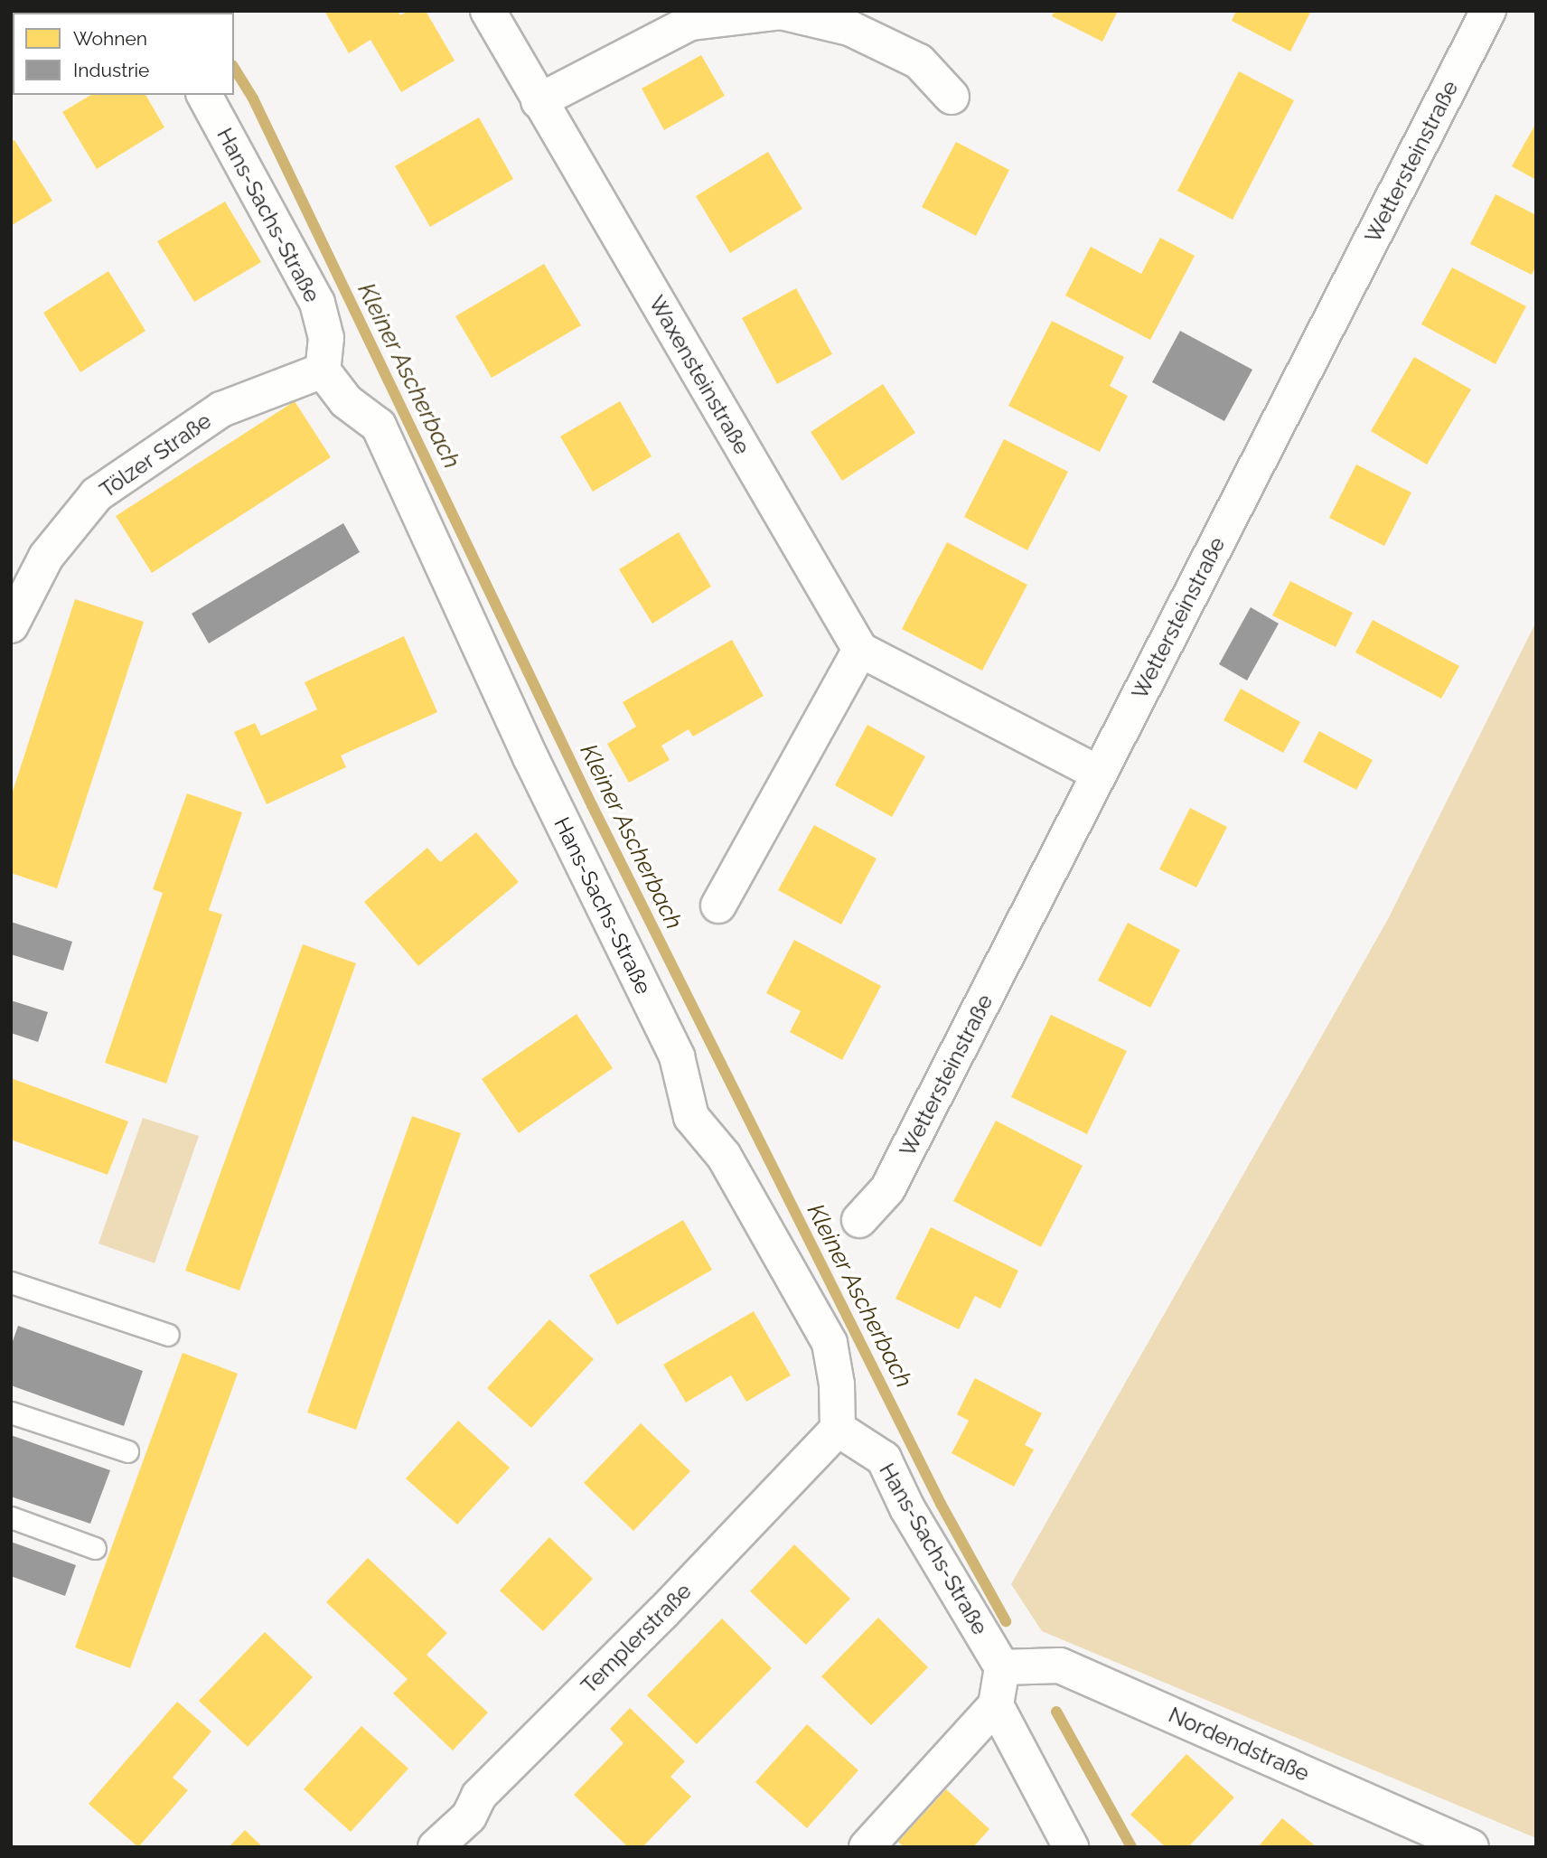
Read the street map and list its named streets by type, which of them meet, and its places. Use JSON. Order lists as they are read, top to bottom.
{
  "streets": {
    "street": [
      "Wettersteinstraße",
      "Hans-Sachs-Straße",
      "Waxensteinstraße",
      "Tölzer Straße",
      "Templerstraße",
      "Nordendstraße"
    ]
  },
  "crossings": [
    ["Hans-Sachs-Straße", "Tölzer Straße"],
    ["Hans-Sachs-Straße", "Templerstraße"],
    ["Hans-Sachs-Straße", "Nordendstraße"]
  ],
  "water": ["Kleiner Ascherbach"],
  "legend": ["Wohnen", "Industrie"]
}
